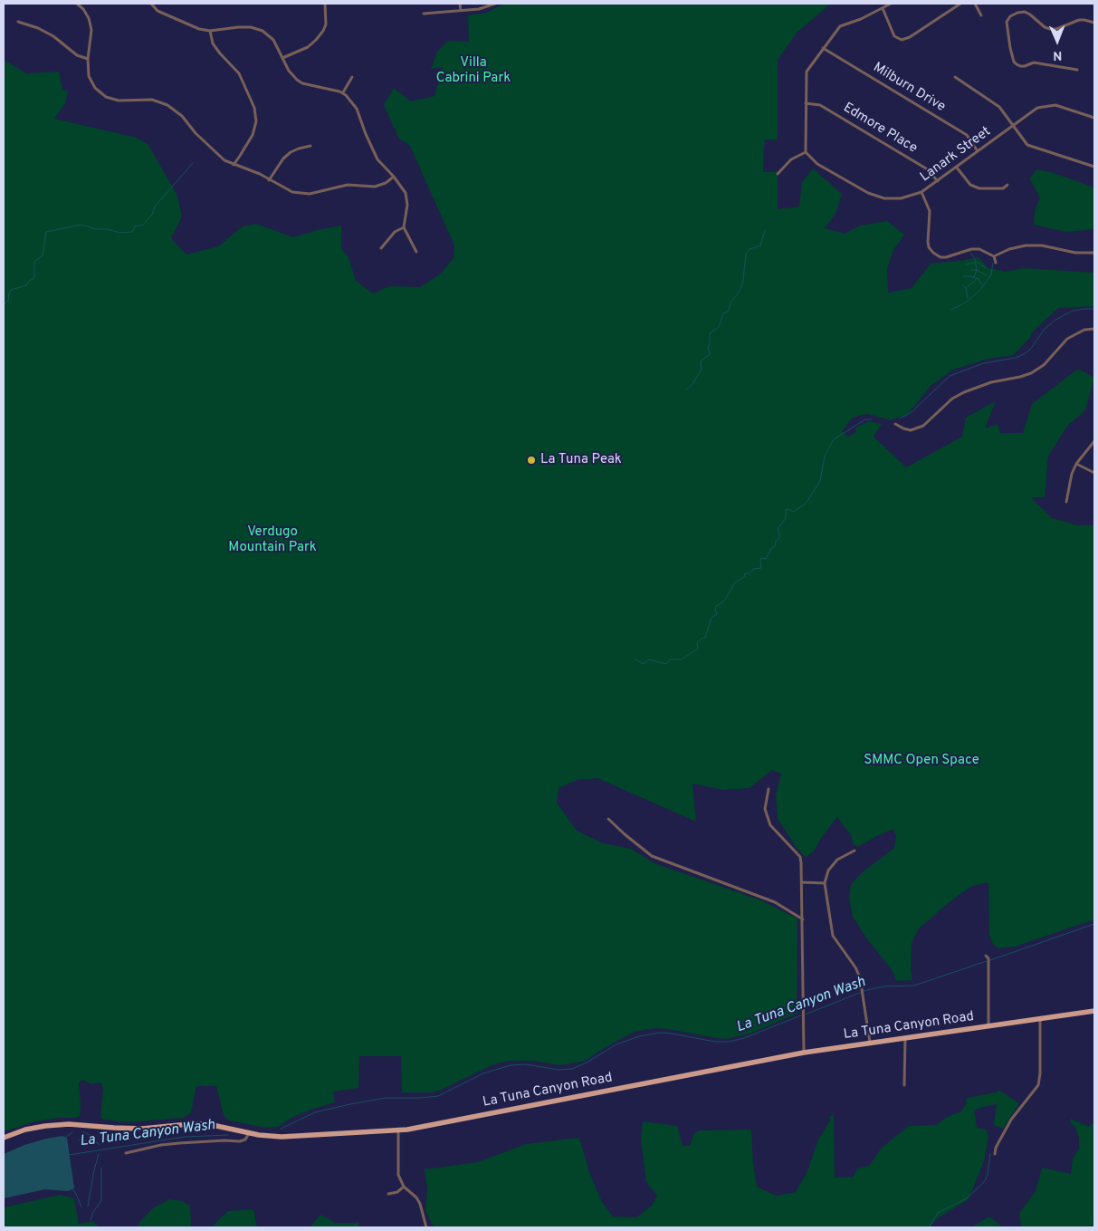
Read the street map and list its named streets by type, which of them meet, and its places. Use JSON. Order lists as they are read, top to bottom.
{
  "streets": {
    "main road": ["La Tuna Canyon Road"],
    "street": ["Milburn Drive", "Edmore Place", "Lanark Street"]
  },
  "crossings": [
    ["Milburn Drive", "Lanark Street"],
    ["Edmore Place", "Lanark Street"]
  ],
  "water": ["La Tuna Canyon Wash"],
  "parks": ["Villa Cabrini Park", "Verdugo Mountain Park", "SMMC Open Space"],
  "places": ["La Tuna Peak"],
  "north": "bottom"
}
